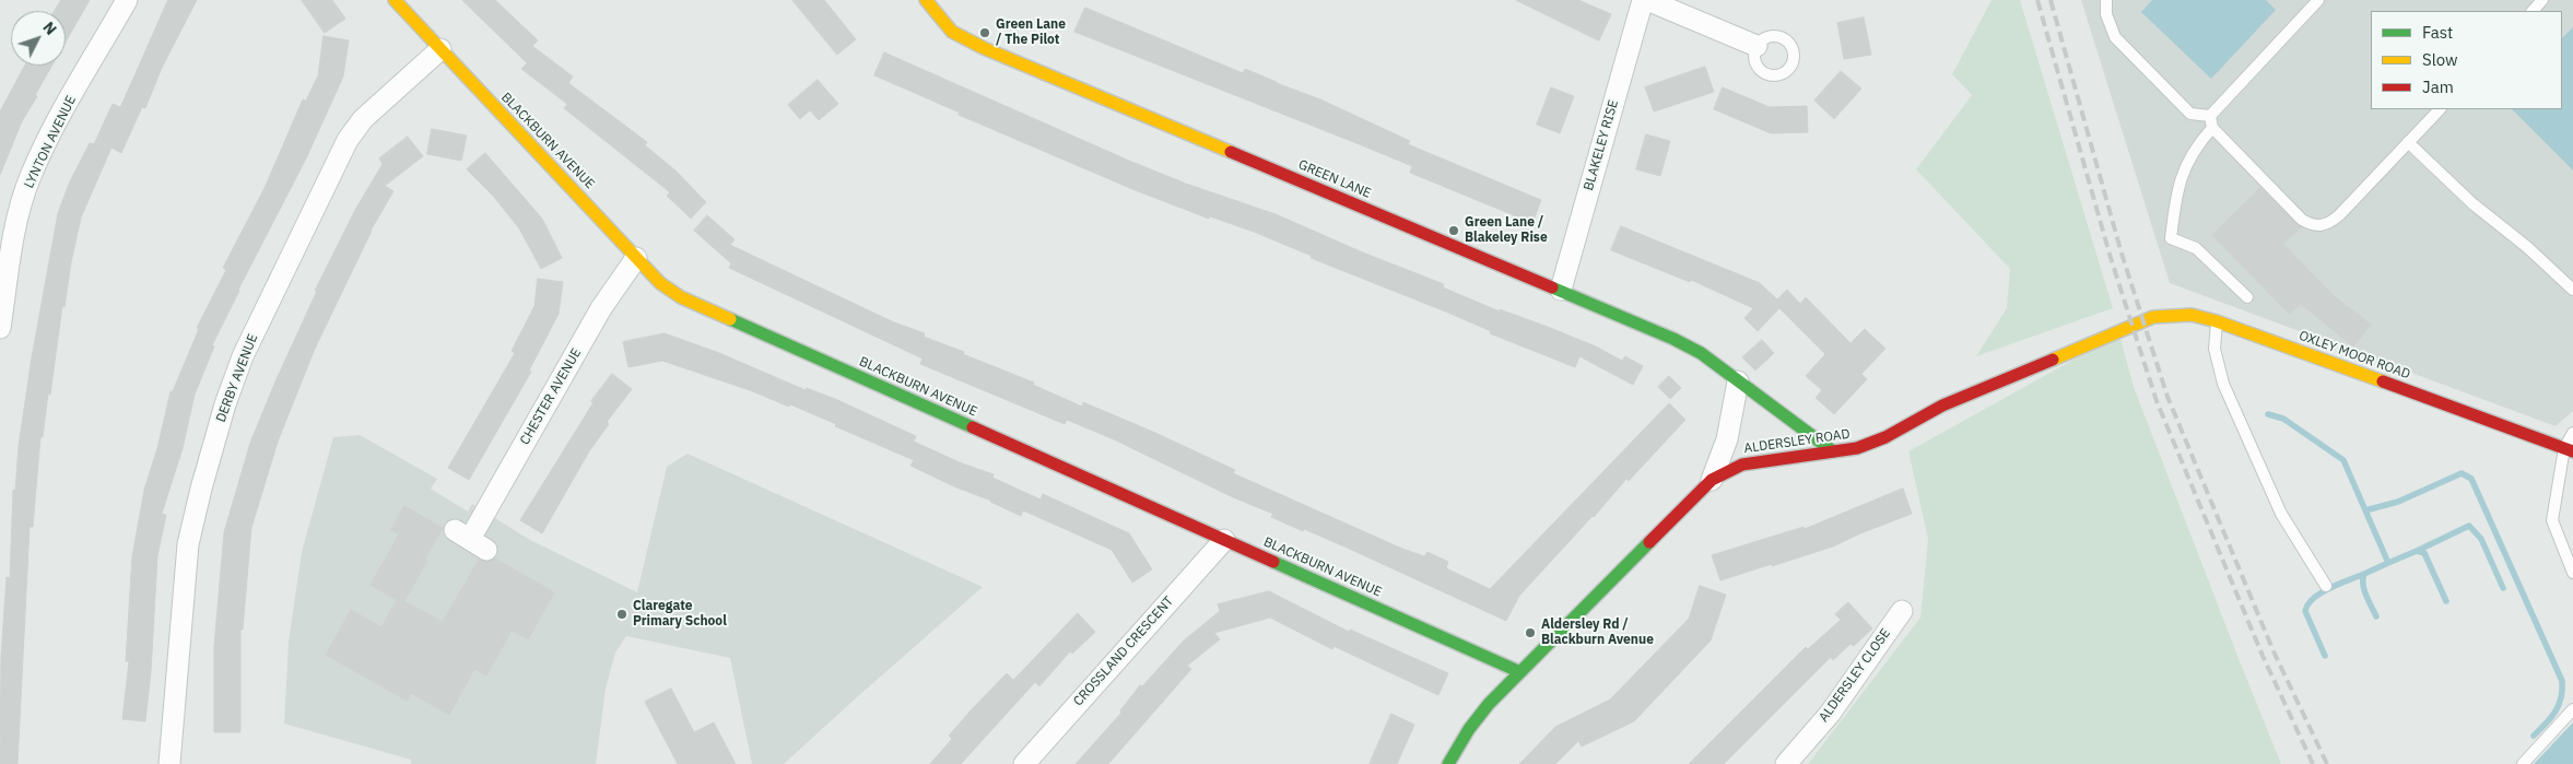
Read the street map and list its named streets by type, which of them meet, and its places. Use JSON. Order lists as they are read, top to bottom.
{
  "streets": {
    "street": [
      "BLACKBURN AVENUE",
      "LYNTON AVENUE",
      "BLAKELEY RISE",
      "GREEN LANE",
      "OXLEY MOOR ROAD",
      "DERBY AVENUE",
      "CHESTER AVENUE",
      "ALDERSLEY ROAD",
      "CROSSLAND CRESCENT",
      "ALDERSLEY CLOSE"
    ]
  },
  "crossings": [
    ["BLACKBURN AVENUE", "DERBY AVENUE"],
    ["BLACKBURN AVENUE", "CHESTER AVENUE"],
    ["BLACKBURN AVENUE", "ALDERSLEY ROAD"],
    ["BLACKBURN AVENUE", "CROSSLAND CRESCENT"],
    ["BLAKELEY RISE", "GREEN LANE"],
    ["GREEN LANE", "ALDERSLEY ROAD"],
    ["OXLEY MOOR ROAD", "ALDERSLEY ROAD"]
  ],
  "places": [
    "Green Lane / The Pilot",
    "Green Lane / Blakeley Rise",
    "Claregate Primary School",
    "Aldersley Rd / Blackburn Avenue"
  ],
  "legend": ["Fast", "Slow", "Jam"],
  "north": "top right"
}
